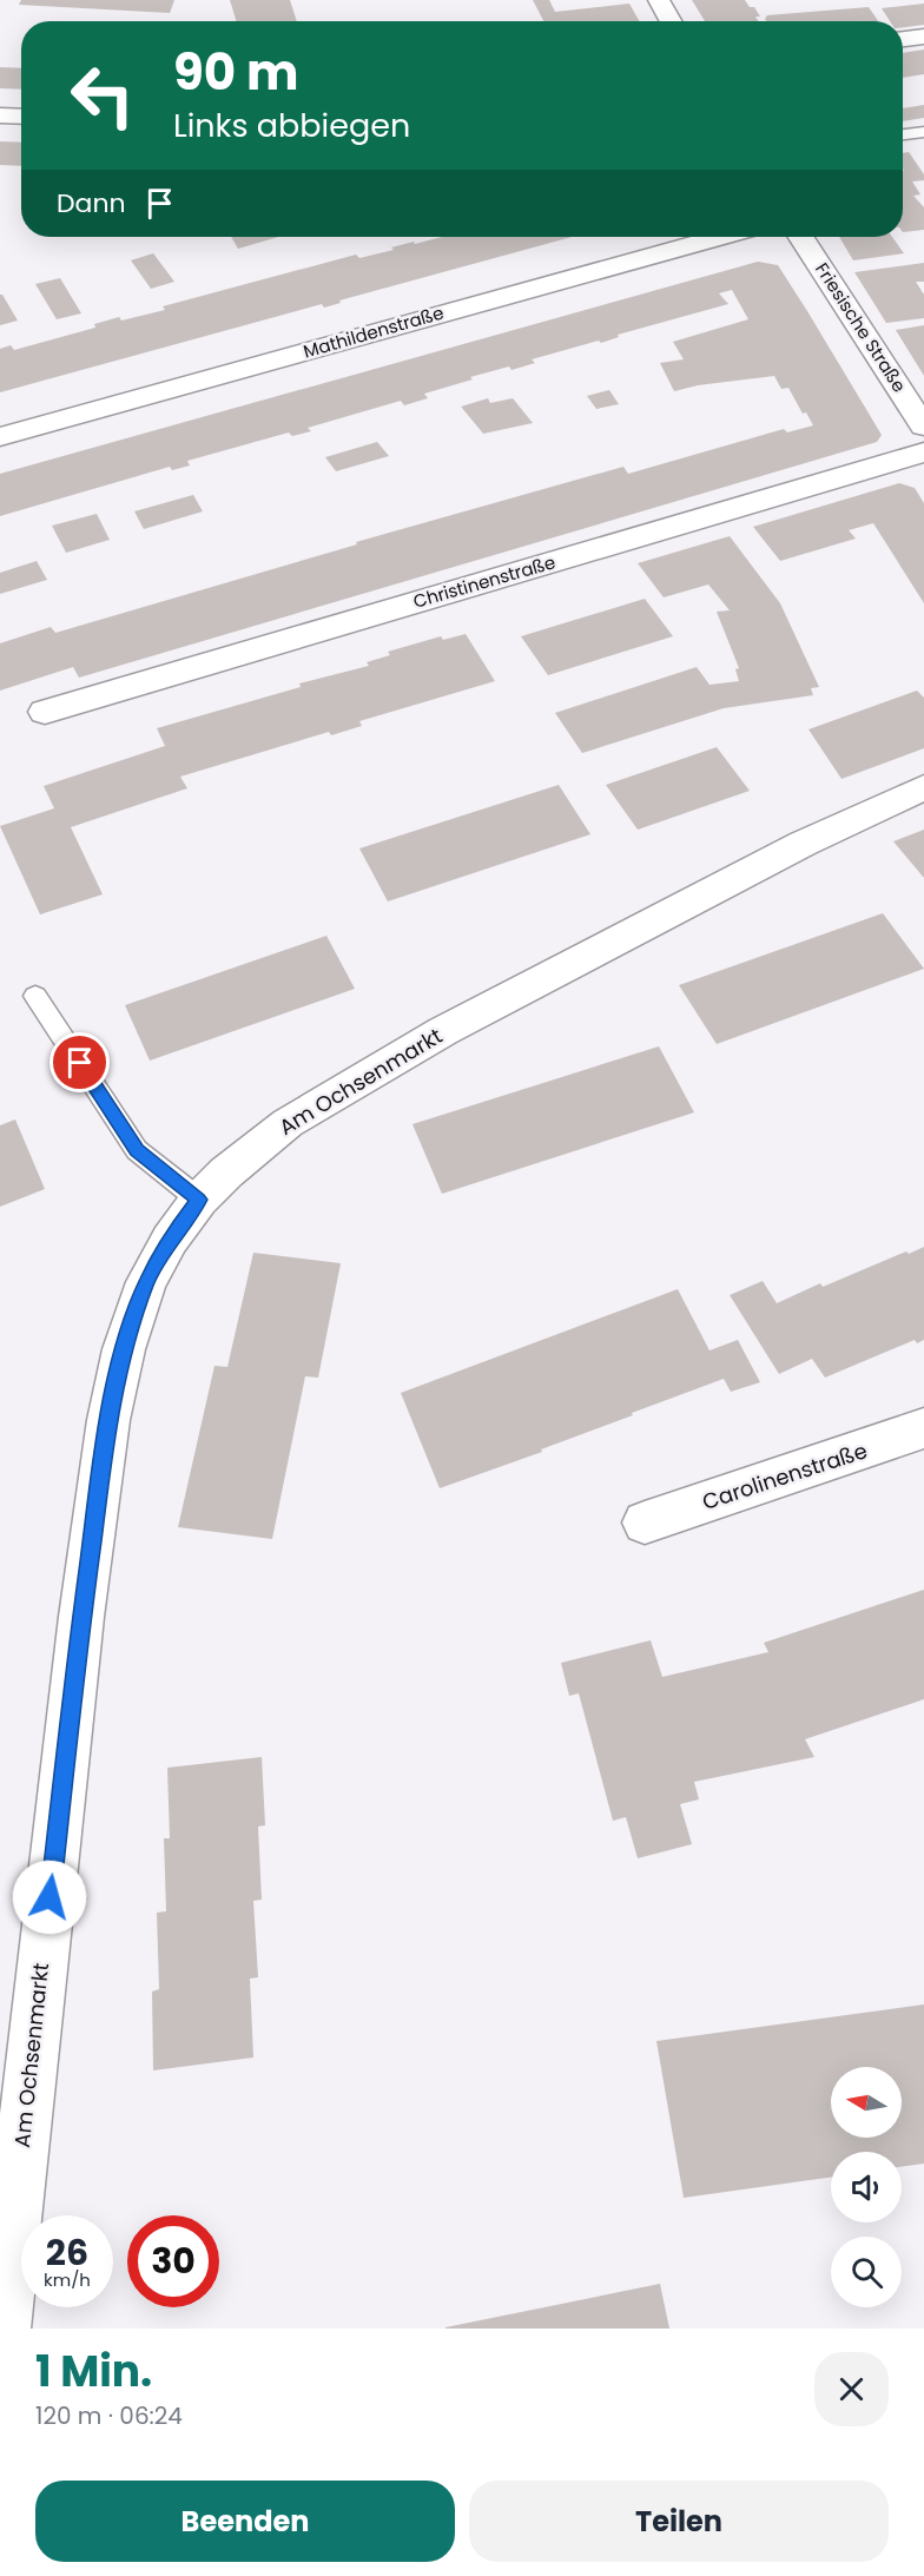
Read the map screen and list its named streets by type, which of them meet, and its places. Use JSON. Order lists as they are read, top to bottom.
{
  "streets": {
    "street": [
      "Friesische Straße",
      "Mathildenstraße",
      "Christinenstraße",
      "Am Ochsenmarkt",
      "Carolinenstraße"
    ]
  },
  "north": "left",
  "page": {
    "turn": ["90 m", "Links abbiegen"],
    "then": "Dann",
    "speed": "26 km/h",
    "limit": "30",
    "heading": ["1 Min.", "120 m · 06:24"],
    "buttons": ["Beenden", "Teilen"]
  }
}
